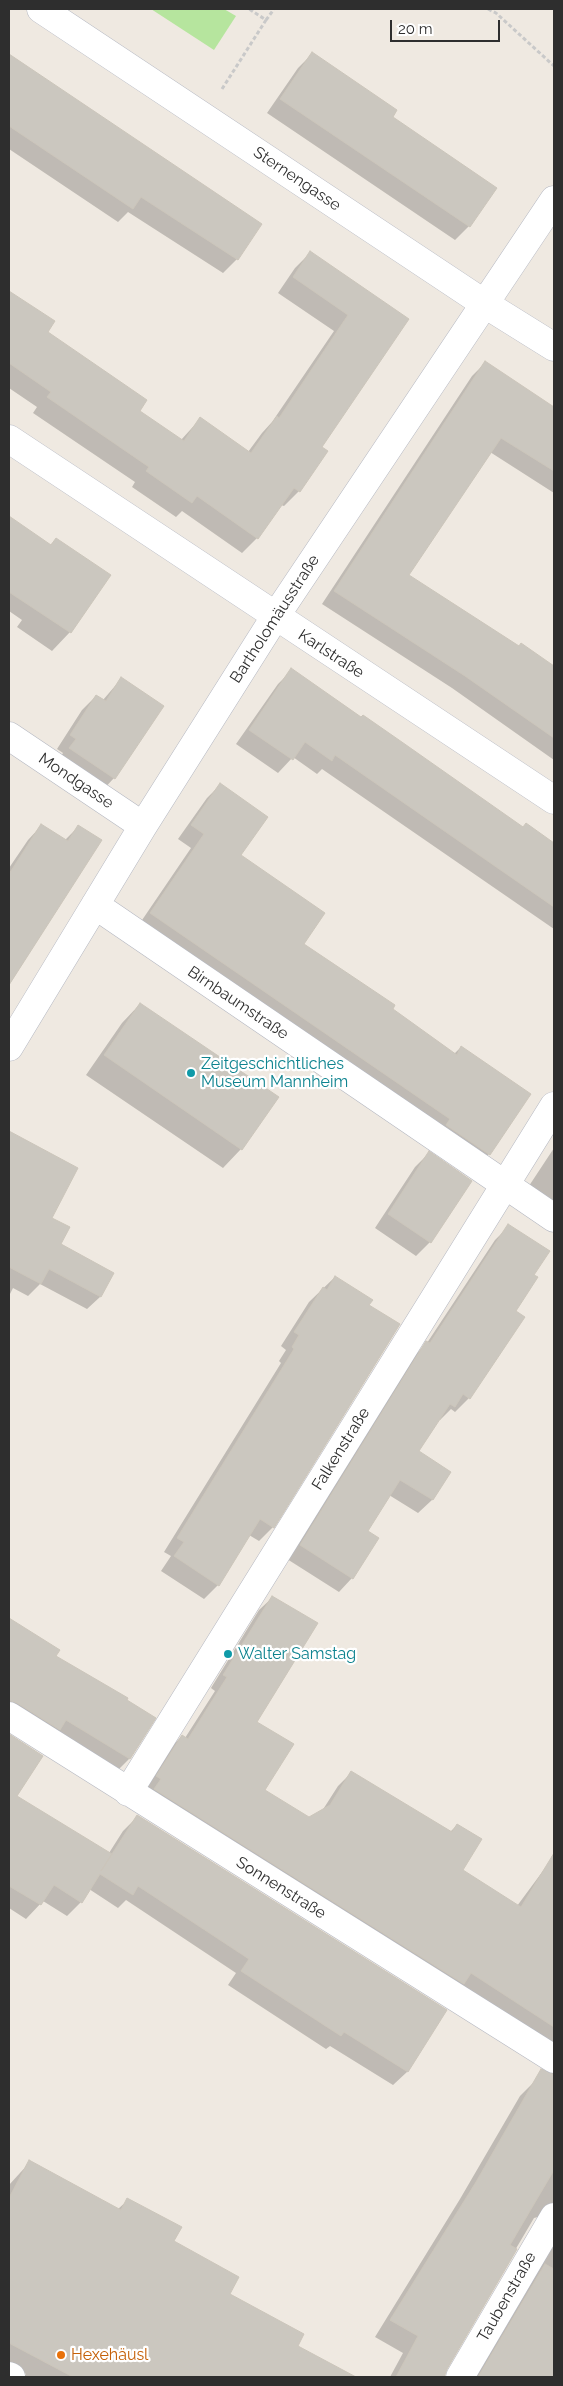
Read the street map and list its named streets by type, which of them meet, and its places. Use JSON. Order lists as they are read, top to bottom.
{
  "streets": {
    "street": [
      "Sternengasse",
      "Bartholomäusstraße",
      "Karlstraße",
      "Mondgasse",
      "Birnbaumstraße",
      "Falkenstraße",
      "Sonnenstraße",
      "Taubenstraße"
    ]
  },
  "crossings": [
    ["Sternengasse", "Bartholomäusstraße"],
    ["Bartholomäusstraße", "Karlstraße"],
    ["Bartholomäusstraße", "Mondgasse"],
    ["Bartholomäusstraße", "Birnbaumstraße"],
    ["Birnbaumstraße", "Falkenstraße"],
    ["Falkenstraße", "Sonnenstraße"]
  ],
  "places": ["Zeitgeschichtliches Museum Mannheim", "Walter Samstag", "Hexehäusl"],
  "scale_bar": "20 m"
}
